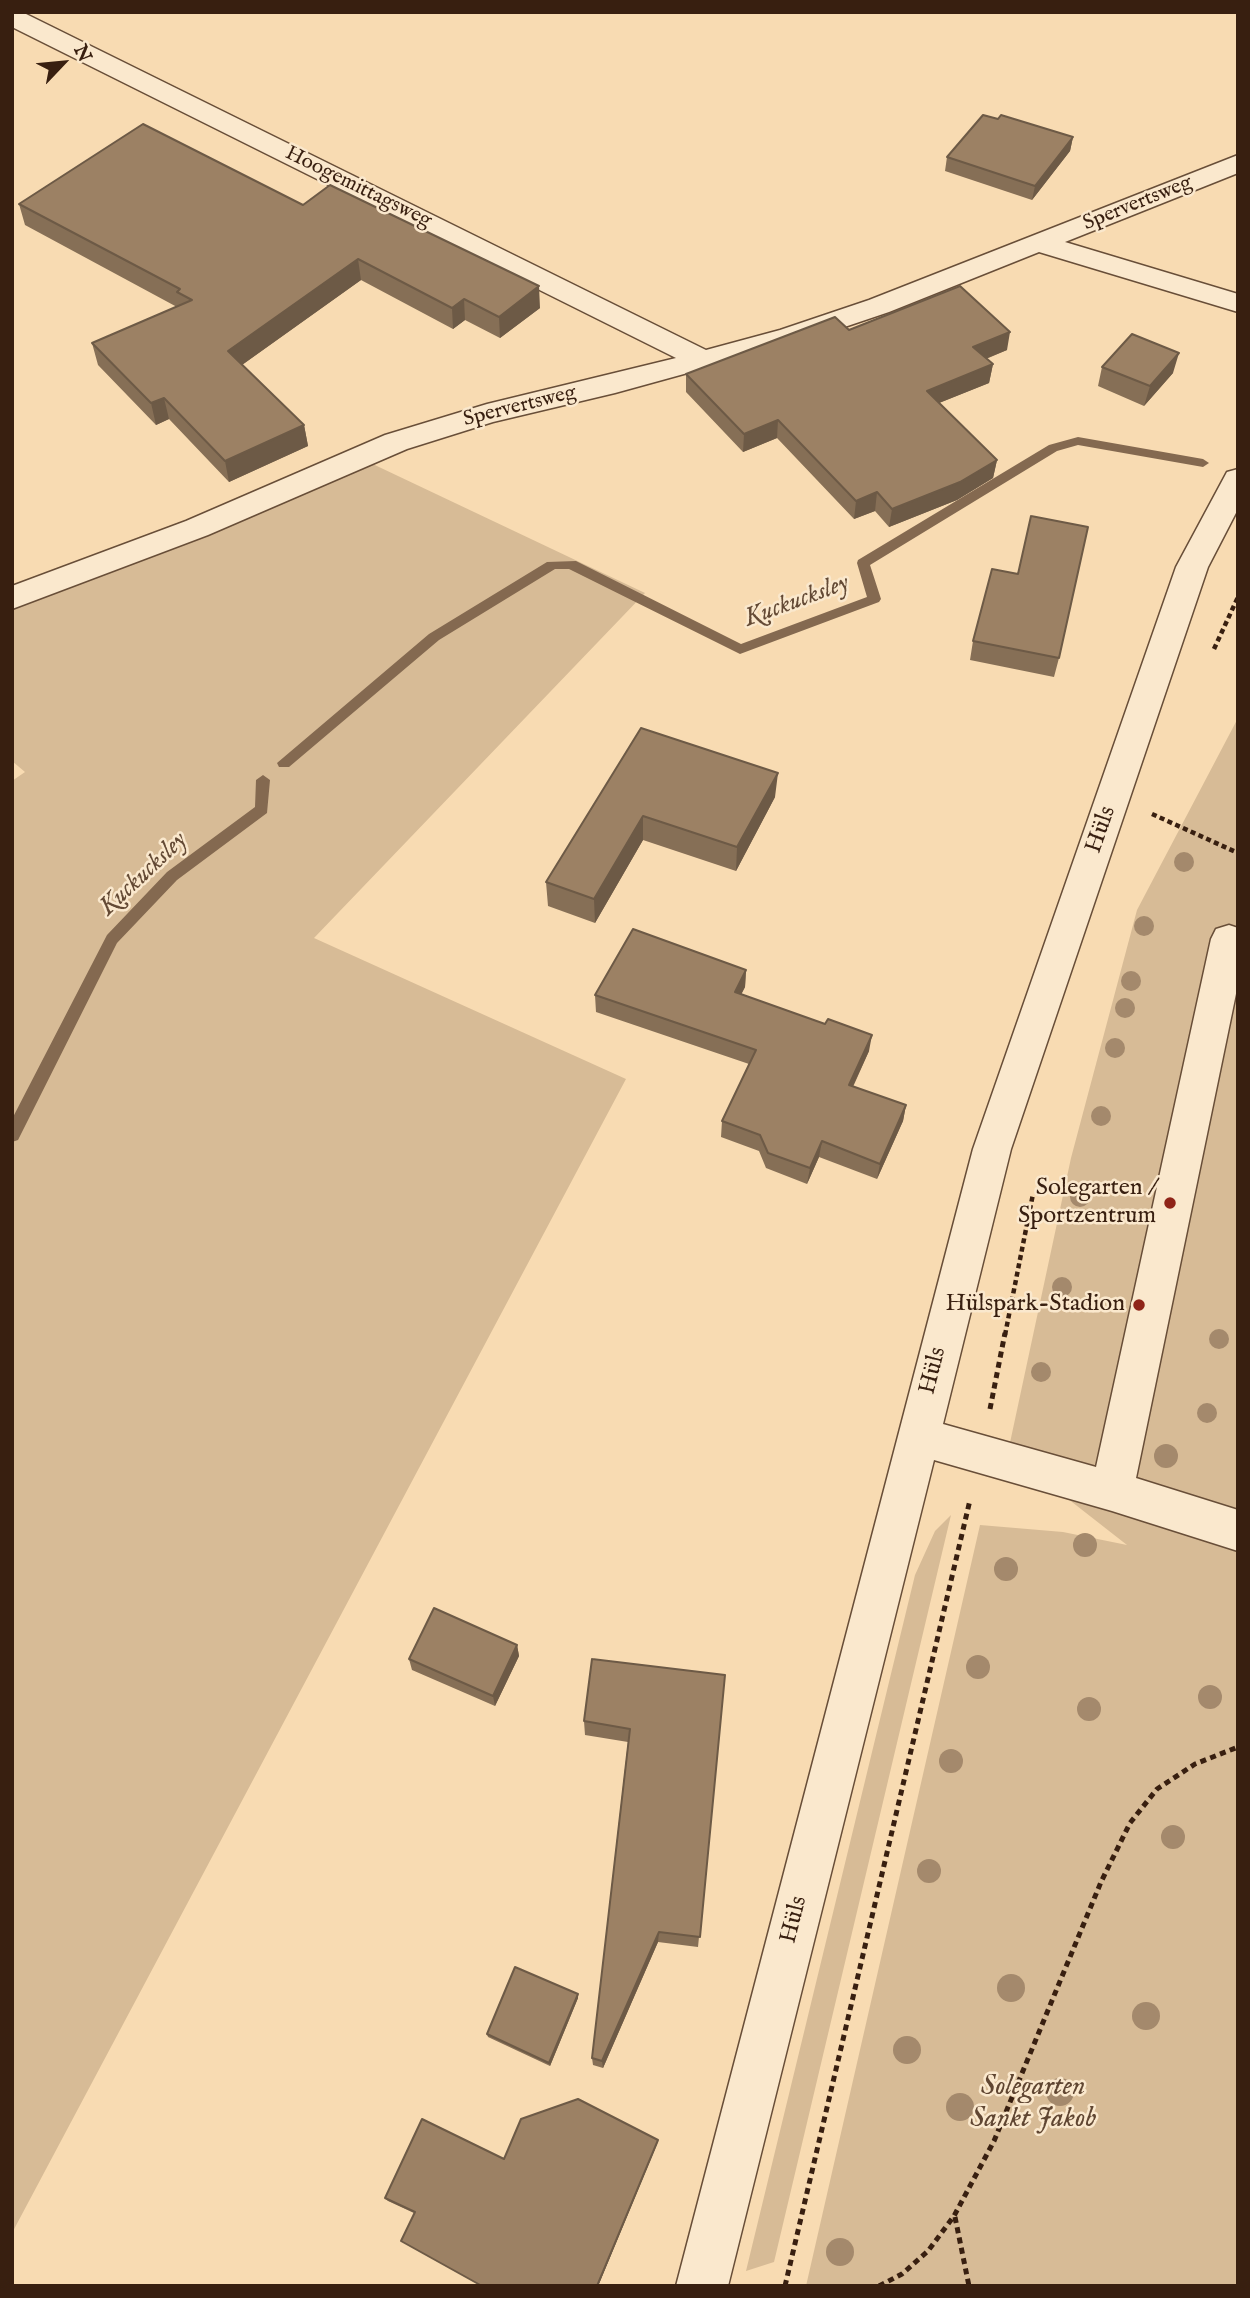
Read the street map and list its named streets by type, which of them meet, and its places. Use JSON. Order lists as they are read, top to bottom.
{
  "streets": {
    "street": ["Hoogemittagsweg", "Spervertsweg", "Hüls"]
  },
  "crossings": [
    ["Hoogemittagsweg", "Spervertsweg"]
  ],
  "water": ["Kuckucksley"],
  "parks": ["Solegarten Sankt Jakob"],
  "places": ["Solegarten / Sportzentrum", "Hülspark-Stadion"],
  "north": "top right"
}
